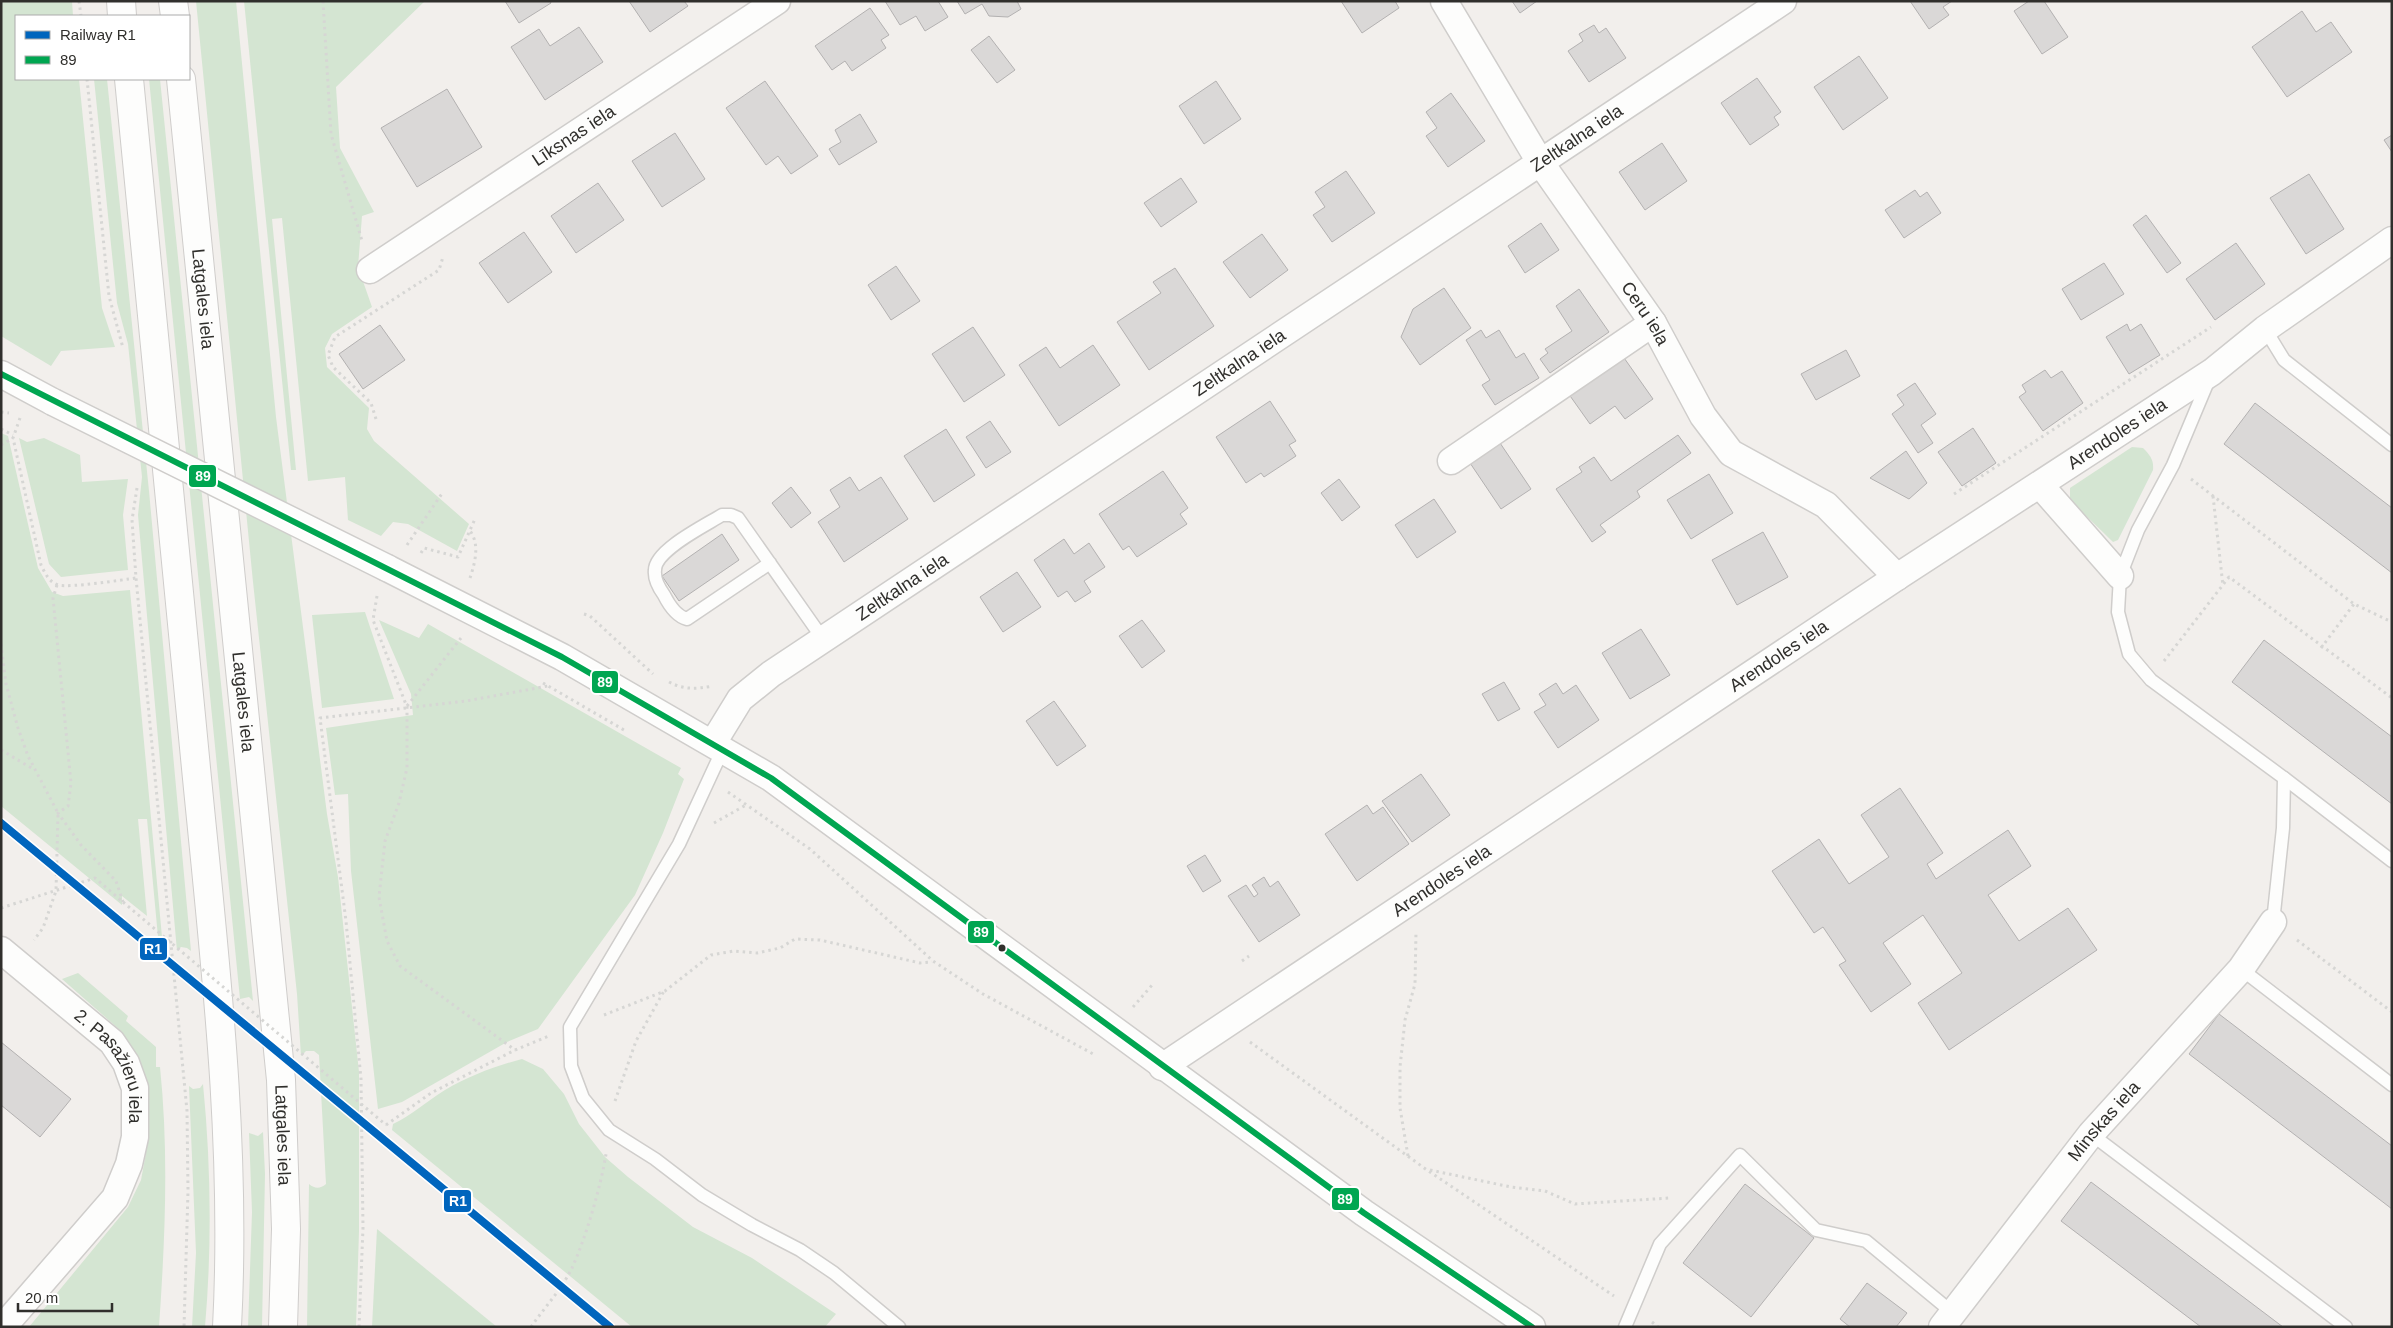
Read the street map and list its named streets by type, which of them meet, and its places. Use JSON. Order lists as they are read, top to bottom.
{
  "streets": {
    "street": [
      "Līksnas iela",
      "Zeltkalna iela",
      "Latgales iela",
      "Ceru iela",
      "Arendoles iela",
      "2. Pasažieru iela",
      "Minskas iela"
    ]
  },
  "crossings": [
    ["Zeltkalna iela", "Ceru iela"],
    ["Ceru iela", "Arendoles iela"]
  ],
  "lines": ["transit line 89", "rail line R1"],
  "legend": ["Railway R1", "89"],
  "scale_bar": "20 m"
}
